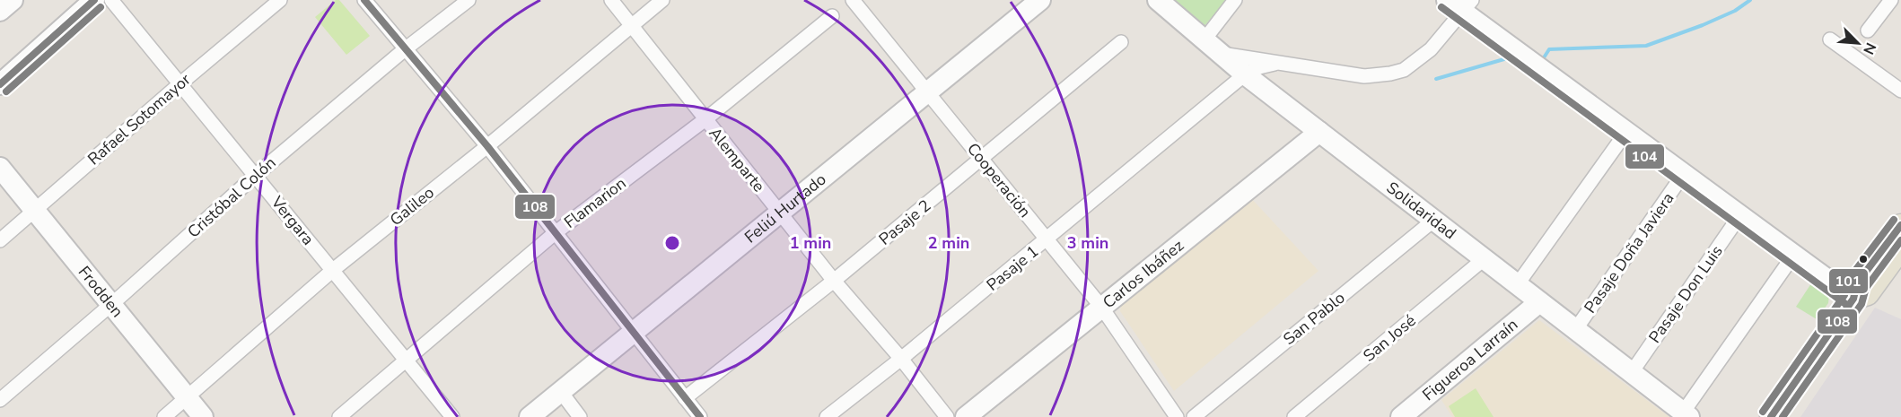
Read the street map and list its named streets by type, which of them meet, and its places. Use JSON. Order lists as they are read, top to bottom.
{
  "streets": {
    "main road": [
      "Feliú Hurtado",
      "Solidaridad",
      "Carlos Ibáñez",
      "Frodden",
      "Figueroa Larraín"
    ],
    "street": [
      "Rafael Sotomayor",
      "Alemparte",
      "Cooperación",
      "Cristóbal Colón",
      "Flamarion",
      "Galileo",
      "Vergara",
      "Pasaje 2",
      "Pasaje Doña Javiera",
      "Pasaje 1",
      "Pasaje Don Luis",
      "San Pablo",
      "San José"
    ]
  },
  "crossings": [
    ["Rafael Sotomayor", "Vergara"],
    ["Rafael Sotomayor", "Frodden"],
    ["Alemparte", "Flamarion"],
    ["Alemparte", "Galileo"],
    ["Alemparte", "Feliú Hurtado"],
    ["Alemparte", "Pasaje 2"],
    ["Alemparte", "Pasaje 1"],
    ["Cooperación", "Feliú Hurtado"],
    ["Cooperación", "Pasaje 2"],
    ["Cooperación", "Pasaje 1"],
    ["Cooperación", "Carlos Ibáñez"],
    ["Cristóbal Colón", "Vergara"],
    ["Cristóbal Colón", "Frodden"],
    ["Flamarion", "Vergara"],
    ["Galileo", "Vergara"],
    ["Galileo", "Frodden"],
    ["Solidaridad", "Pasaje Doña Javiera"],
    ["Solidaridad", "Pasaje 1"],
    ["Solidaridad", "Carlos Ibáñez"],
    ["Solidaridad", "Pasaje Don Luis"],
    ["Solidaridad", "San Pablo"],
    ["Solidaridad", "San José"],
    ["Solidaridad", "Figueroa Larraín"]
  ],
  "lines": ["transit line 108", "transit line 104", "transit line 101"],
  "north": "bottom right",
  "rings": ["1 min", "2 min", "3 min"]
}
